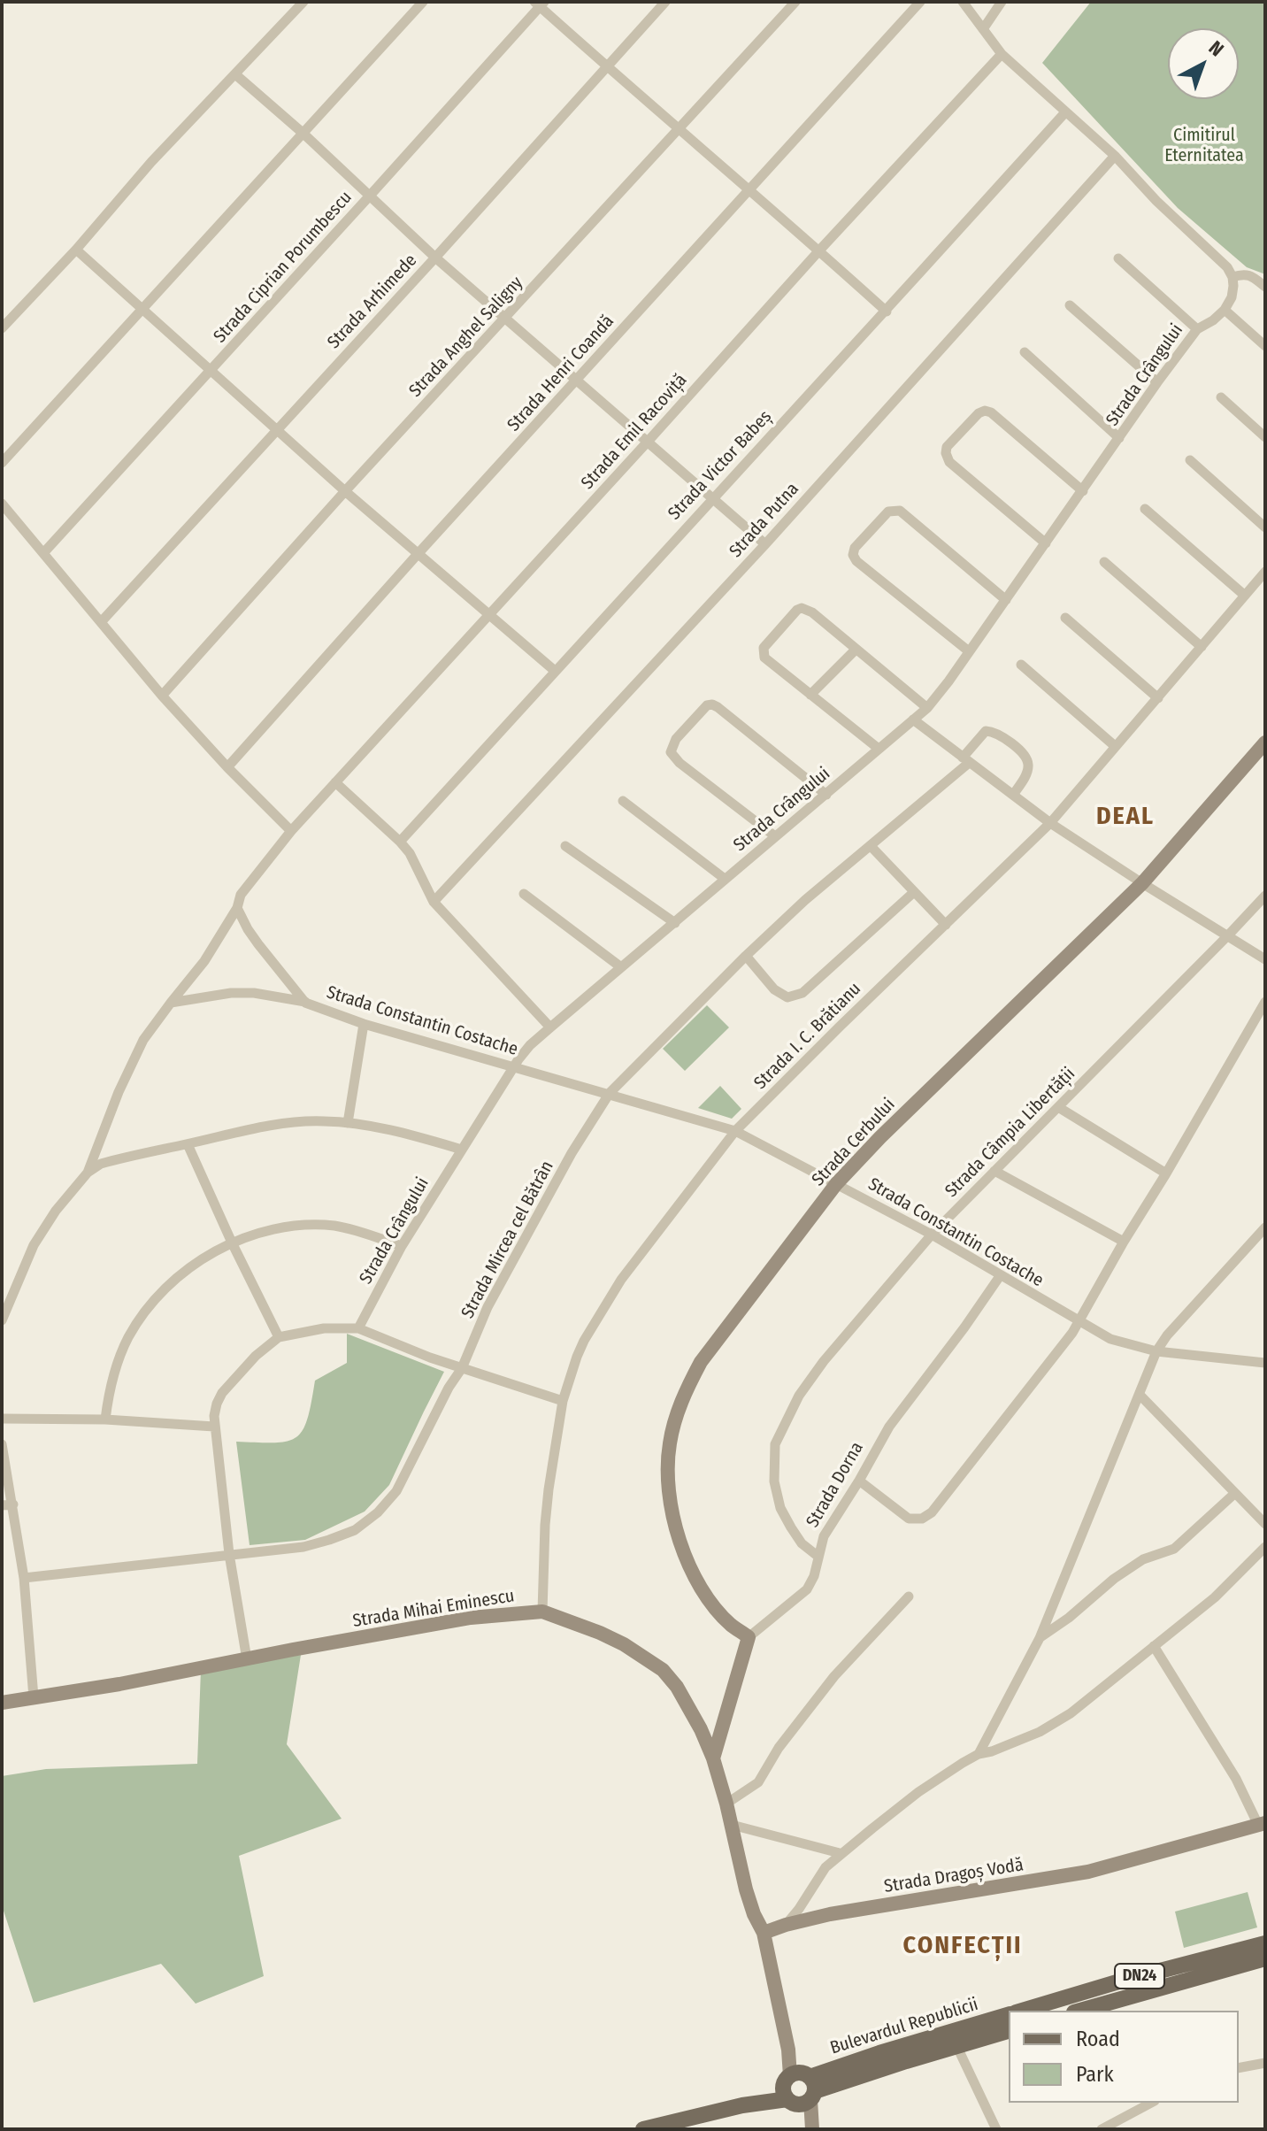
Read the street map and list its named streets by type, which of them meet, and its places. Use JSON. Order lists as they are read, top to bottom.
{
  "streets": {
    "main road": [
      "Strada Cerbului",
      "Strada Mihai Eminescu",
      "Strada Dragoș Vodă",
      "DN24",
      "Bulevardul Republicii"
    ],
    "street": [
      "Strada Ciprian Porumbescu",
      "Strada Arhimede",
      "Strada Anghel Saligny",
      "Strada Henri Coandă",
      "Strada Crângului",
      "Strada Emil Racoviță",
      "Strada Victor Babeș",
      "Strada Putna",
      "Strada Constantin Costache",
      "Strada I. C. Brătianu",
      "Strada Câmpia Libertății",
      "Strada Mircea cel Bătrân",
      "Strada Dorna"
    ]
  },
  "crossings": [
    ["Strada Crângului", "Strada Constantin Costache"],
    ["Strada Constantin Costache", "Strada I. C. Brătianu"],
    ["Strada Constantin Costache", "Strada Câmpia Libertății"],
    ["Strada Constantin Costache", "Strada Cerbului"],
    ["Strada Constantin Costache", "Strada Mircea cel Bătrân"],
    ["Strada Constantin Costache", "Strada Dorna"],
    ["Strada I. C. Brătianu", "Strada Mihai Eminescu"],
    ["Strada Câmpia Libertății", "Strada Dorna"],
    ["Strada Cerbului", "Strada Dorna"],
    ["Strada Mihai Eminescu", "Strada Dragoș Vodă"],
    ["DN24", "Bulevardul Republicii"]
  ],
  "districts": ["DEAL", "CONFECȚII"],
  "parks": ["Cimitirul Eternitatea"],
  "legend": ["Road", "Park"],
  "north": "top right"
}
